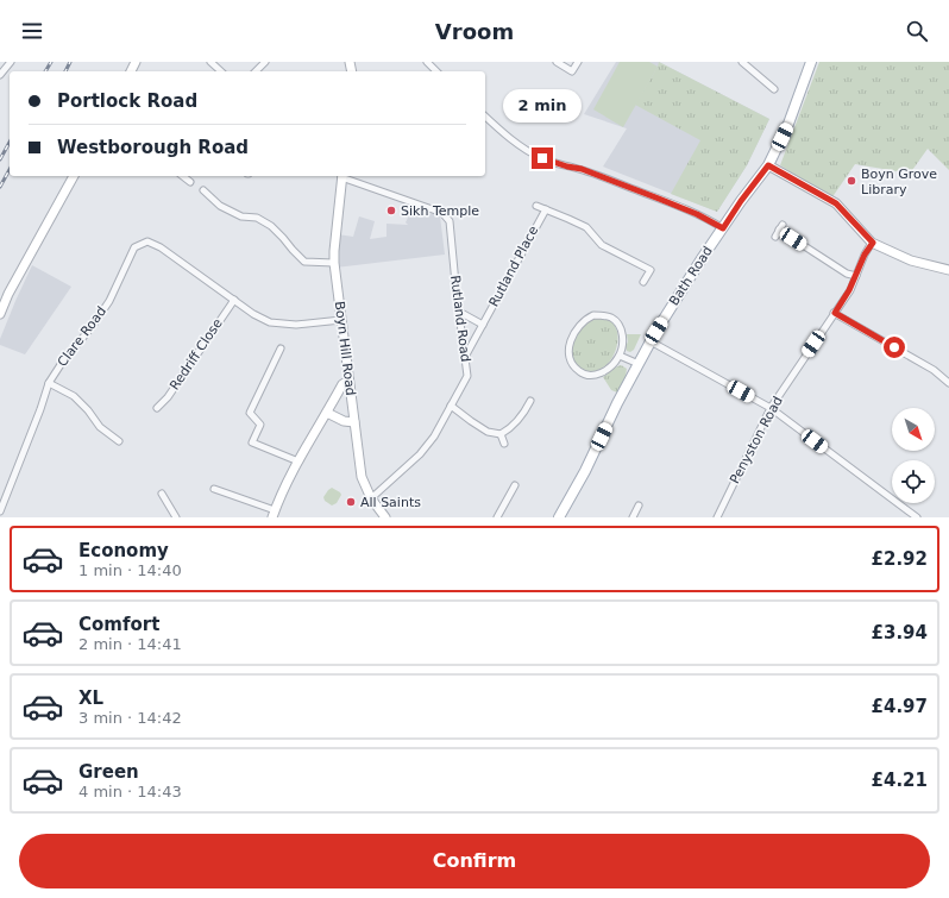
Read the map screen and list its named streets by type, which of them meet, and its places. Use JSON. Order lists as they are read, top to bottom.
{
  "streets": {
    "main road": ["Bath Road"],
    "street": [
      "Rutland Place",
      "Rutland Road",
      "Clare Road",
      "Boyn Hill Road",
      "Redriff Close",
      "Penyston Road"
    ]
  },
  "crossings": [
    ["Rutland Place", "Rutland Road"],
    ["Rutland Road", "Boyn Hill Road"],
    ["Clare Road", "Boyn Hill Road"],
    ["Clare Road", "Redriff Close"]
  ],
  "places": ["Boyn Grove Library", "Sikh Temple", "All Saints"],
  "north": "bottom right",
  "page": {
    "header": "Vroom",
    "banner": ["Portlock Road", "Westborough Road"],
    "bubble": "2 min",
    "list": [
      {
        "name": "Economy",
        "note": "1 min · 14:40",
        "value": "£2.92"
      },
      {
        "name": "Comfort",
        "note": "2 min · 14:41",
        "value": "£3.94"
      },
      {
        "name": "XL",
        "note": "3 min · 14:42",
        "value": "£4.97"
      },
      {
        "name": "Green",
        "note": "4 min · 14:43",
        "value": "£4.21"
      }
    ],
    "buttons": "Confirm"
  }
}
